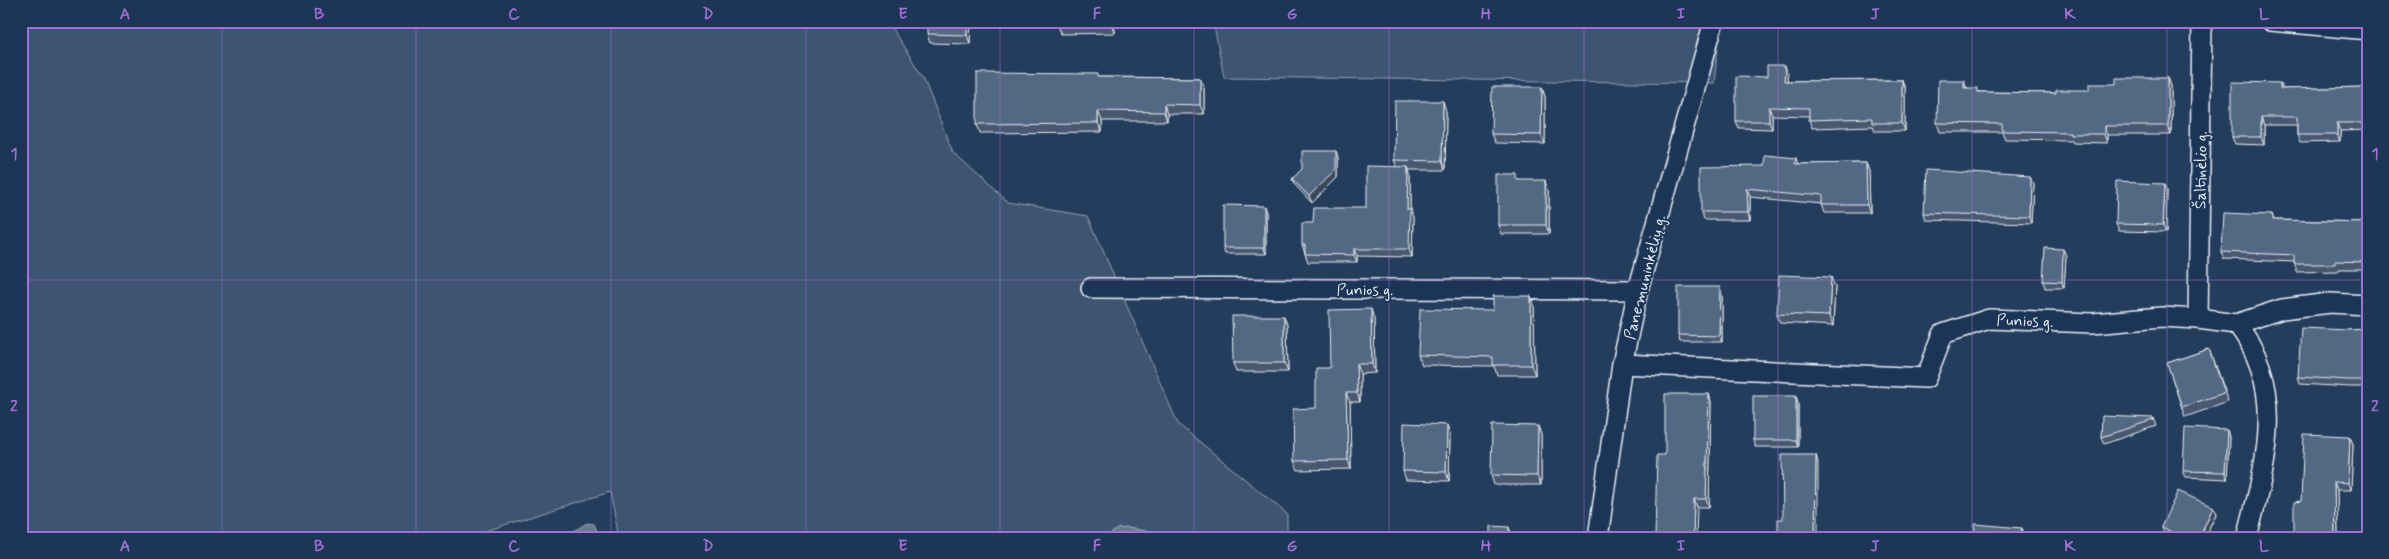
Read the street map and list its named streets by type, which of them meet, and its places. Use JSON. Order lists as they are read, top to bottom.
{
  "streets": {
    "street": ["Šaltinėlio g.", "Panemuninkėlių g.", "Punios g."]
  },
  "crossings": [
    ["Šaltinėlio g.", "Punios g."],
    ["Panemuninkėlių g.", "Punios g."]
  ],
  "grid": {
    "columns": [
      "A",
      "B",
      "C",
      "D",
      "E",
      "F",
      "G",
      "H",
      "I",
      "J",
      "K",
      "L"
    ],
    "rows": ["1", "2"]
  }
}
